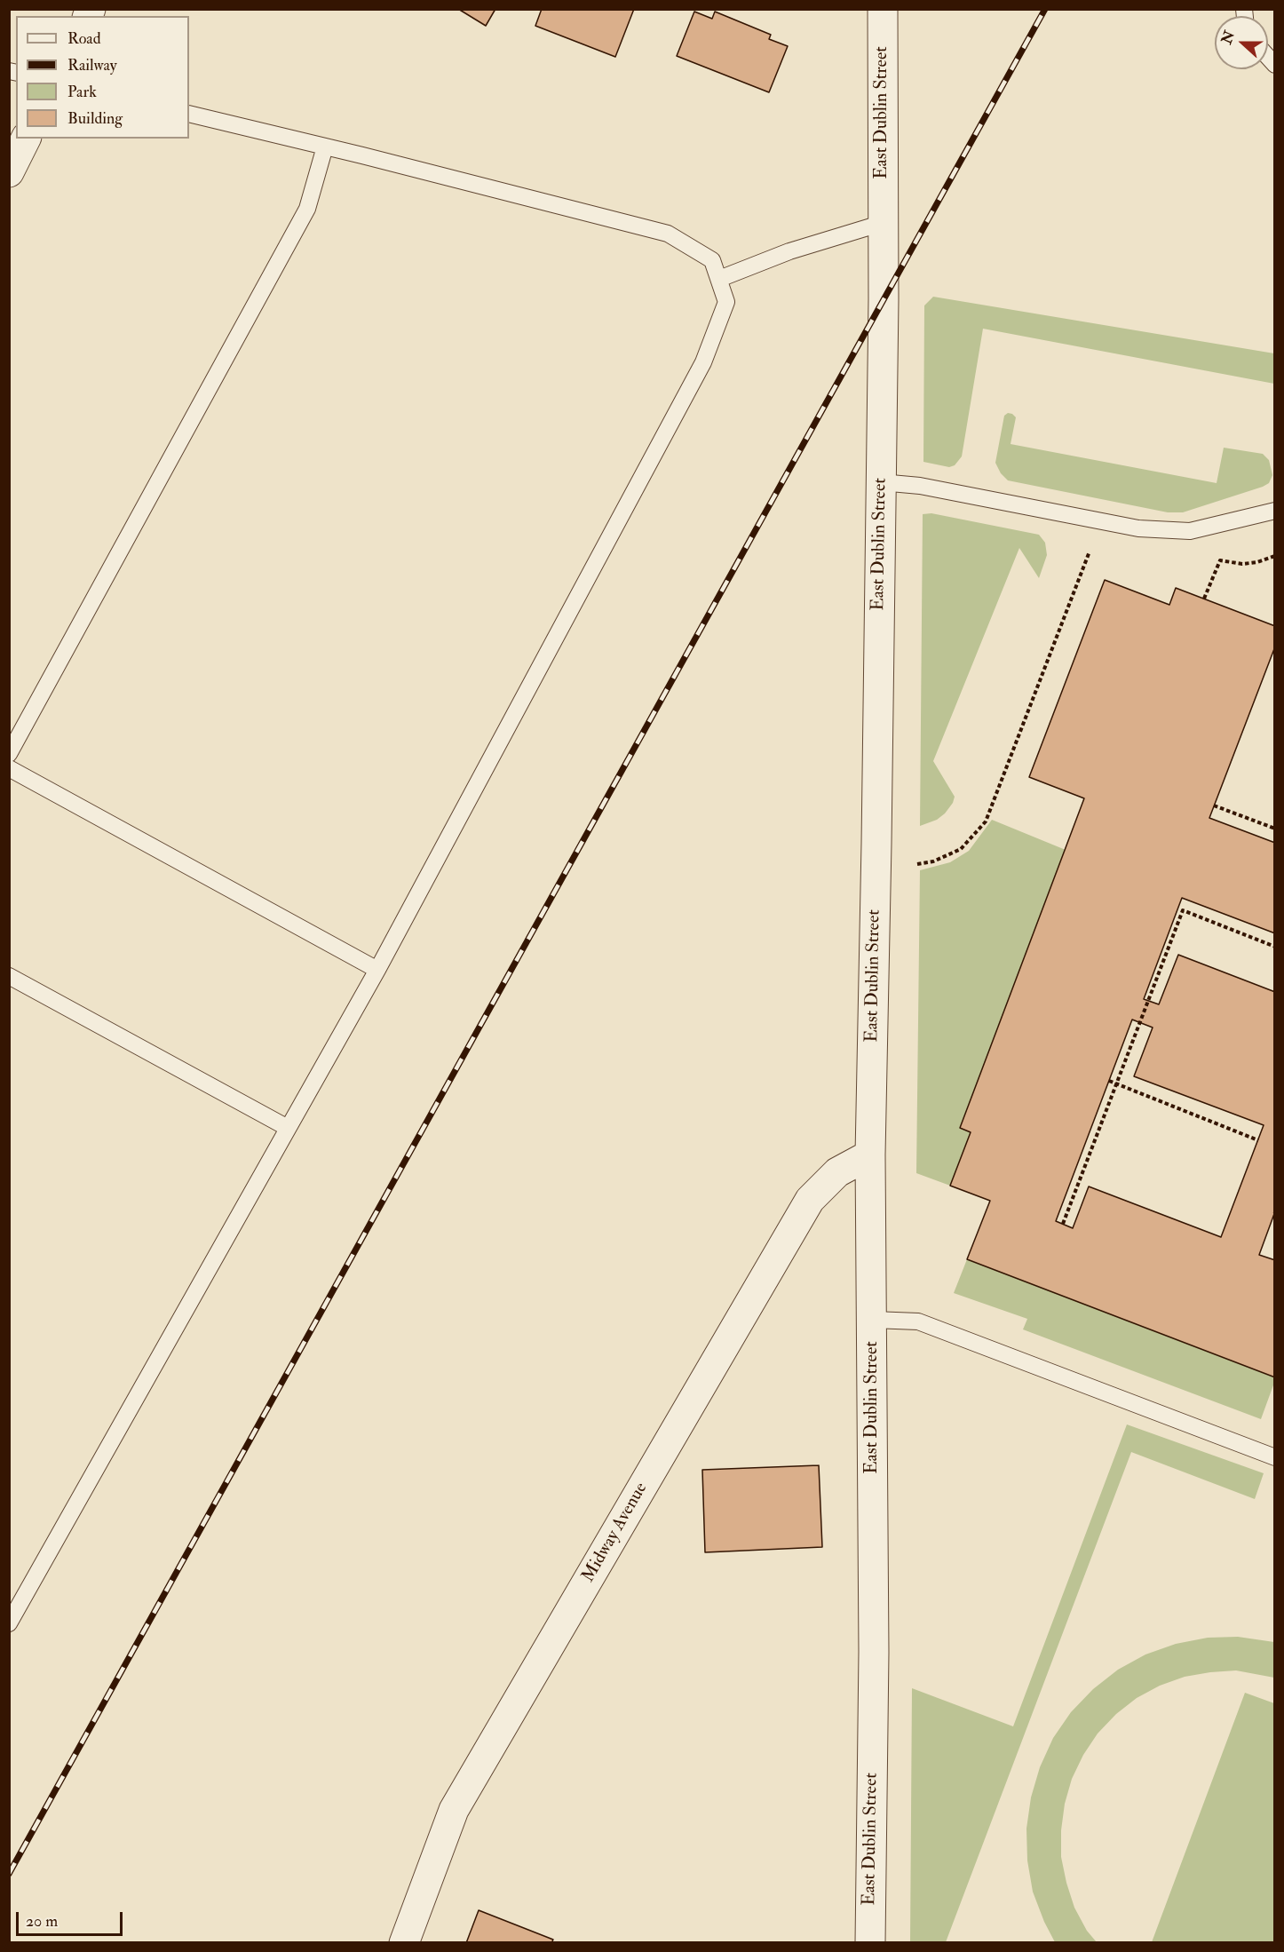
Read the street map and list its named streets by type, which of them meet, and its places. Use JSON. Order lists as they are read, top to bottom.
{
  "streets": {
    "street": ["East Dublin Street", "Midway Avenue"]
  },
  "crossings": [
    ["East Dublin Street", "Midway Avenue"]
  ],
  "legend": [
    "Road",
    "Railway",
    "Park",
    "Building"
  ],
  "scale_bar": "20 m",
  "north": "left"
}
